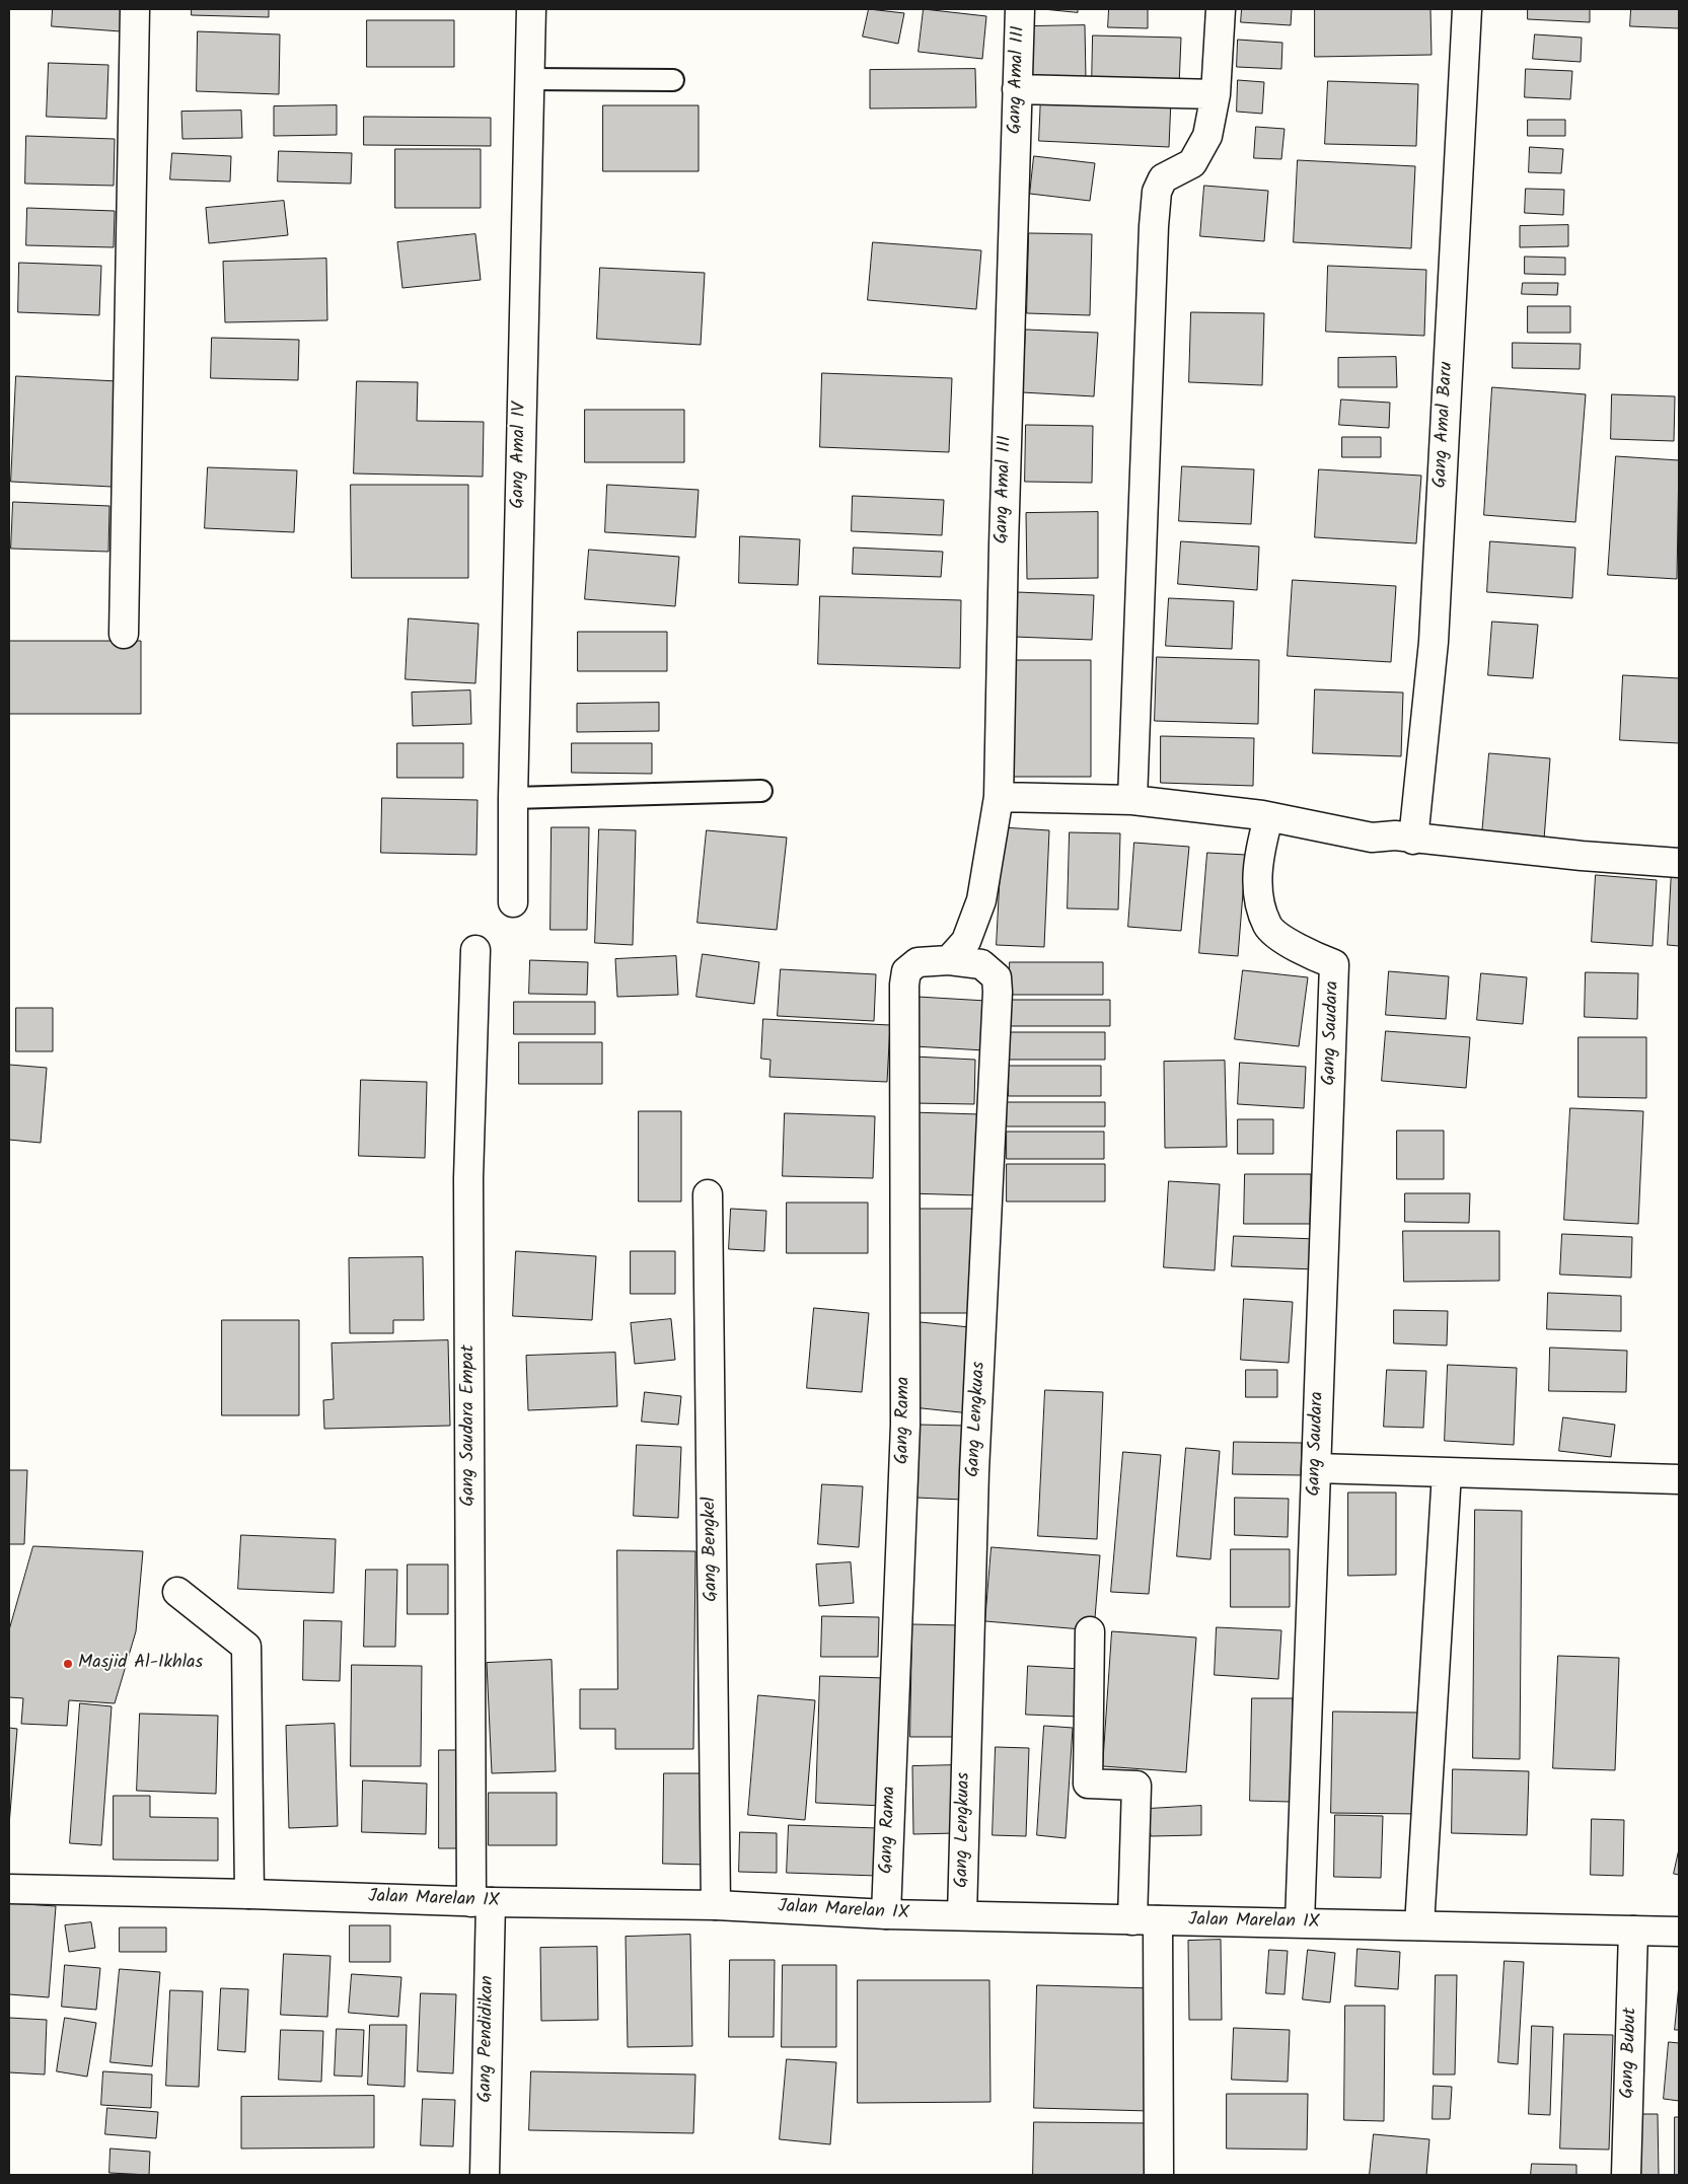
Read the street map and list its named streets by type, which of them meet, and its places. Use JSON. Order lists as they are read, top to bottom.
{
  "streets": {
    "street": [
      "Gang Amal III",
      "Gang Amal Baru",
      "Gang Amal IV",
      "Gang Saudara",
      "Gang Lengkuas",
      "Gang Rama",
      "Gang Saudara Empat",
      "Gang Bengkel",
      "Jalan Marelan IX",
      "Gang Pendidikan",
      "Gang Bubut"
    ]
  },
  "crossings": [
    ["Gang Amal III", "Gang Lengkuas"],
    ["Gang Amal III", "Gang Rama"],
    ["Gang Saudara", "Jalan Marelan IX"],
    ["Gang Lengkuas", "Gang Rama"],
    ["Gang Lengkuas", "Jalan Marelan IX"],
    ["Gang Rama", "Jalan Marelan IX"],
    ["Gang Saudara Empat", "Jalan Marelan IX"],
    ["Gang Saudara Empat", "Gang Pendidikan"],
    ["Gang Bengkel", "Jalan Marelan IX"],
    ["Jalan Marelan IX", "Gang Pendidikan"],
    ["Jalan Marelan IX", "Gang Bubut"]
  ],
  "places": ["Masjid Al-Ikhlas"]
}
